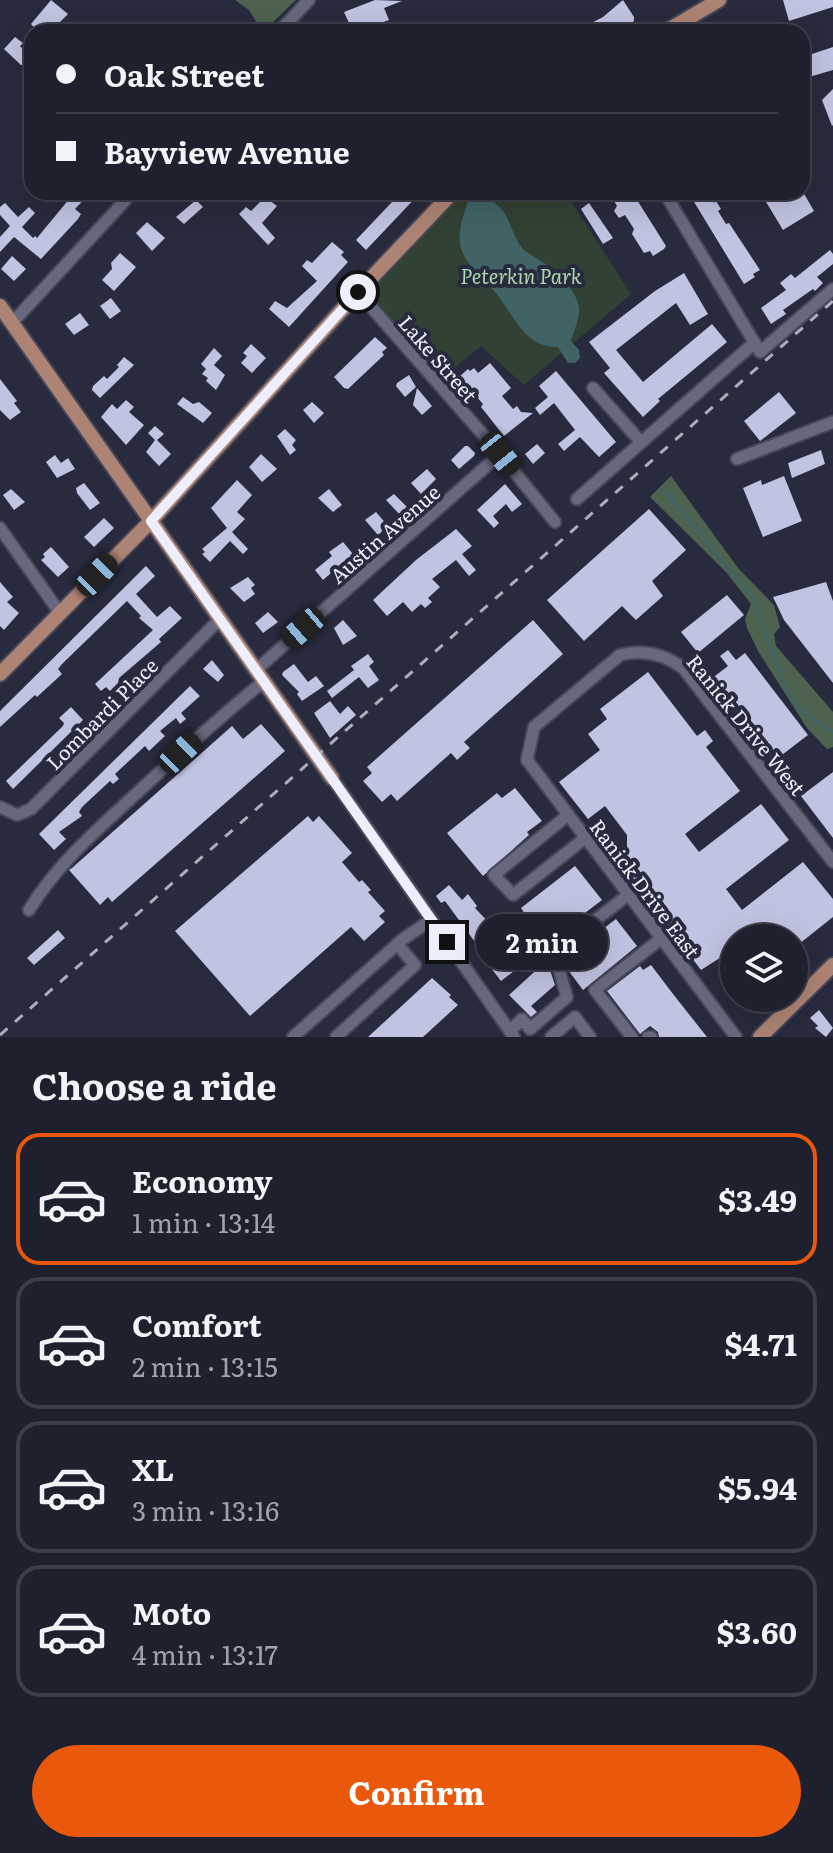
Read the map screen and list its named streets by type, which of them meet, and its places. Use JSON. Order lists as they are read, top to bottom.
{
  "streets": {
    "street": [
      "Lake Street",
      "Austin Avenue",
      "Lombardi Place",
      "Ranick Drive West",
      "Ranick Drive East"
    ]
  },
  "crossings": [
    ["Lake Street", "Austin Avenue"],
    ["Ranick Drive West", "Ranick Drive East"]
  ],
  "parks": ["Peterkin Park"],
  "page": {
    "banner": ["Oak Street", "Bayview Avenue"],
    "bubble": "2 min",
    "heading": "Choose a ride",
    "list": [
      {
        "name": "Economy",
        "note": "1 min · 13:14",
        "value": "$3.49"
      },
      {
        "name": "Comfort",
        "note": "2 min · 13:15",
        "value": "$4.71"
      },
      {
        "name": "XL",
        "note": "3 min · 13:16",
        "value": "$5.94"
      },
      {
        "name": "Moto",
        "note": "4 min · 13:17",
        "value": "$3.60"
      }
    ],
    "buttons": "Confirm"
  }
}
